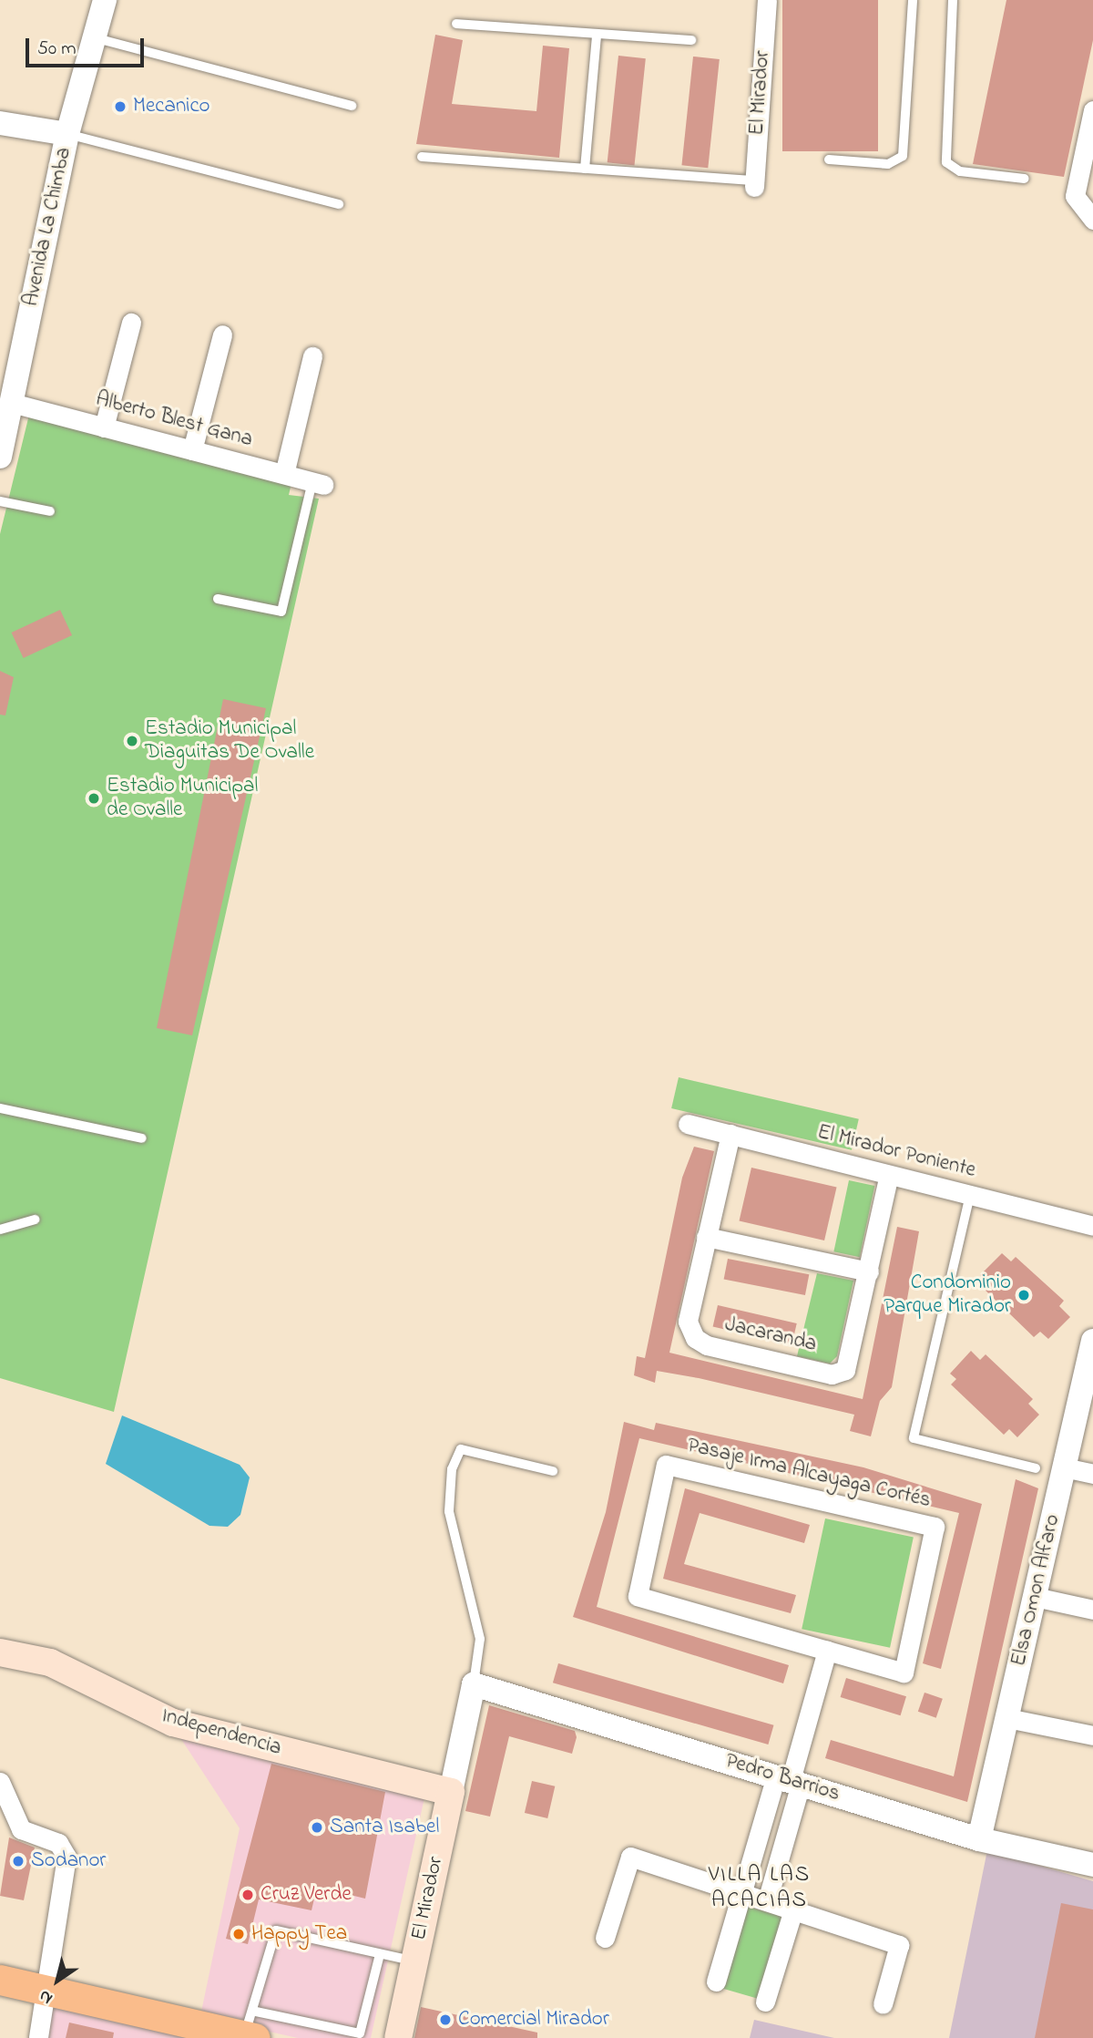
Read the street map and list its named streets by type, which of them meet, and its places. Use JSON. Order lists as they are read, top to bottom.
{
  "streets": {
    "main road": ["El Mirador", "Independencia"],
    "street": [
      "Avenida La Chimba",
      "Alberto Blest Gana",
      "El Mirador Poniente",
      "Jacaranda",
      "Pasaje Irma Alcayaga Cortés",
      "Elsa Omon Alfaro",
      "Pedro Barrios"
    ]
  },
  "crossings": [
    ["El Mirador", "Independencia"],
    ["El Mirador", "Pedro Barrios"],
    ["Avenida La Chimba", "Alberto Blest Gana"],
    ["El Mirador Poniente", "Jacaranda"],
    ["Elsa Omon Alfaro", "Pedro Barrios"]
  ],
  "districts": ["VILLA LAS ACACIAS"],
  "places": [
    "Mecanico",
    "Estadio Municipal Diaguitas De Ovalle",
    "Estadio Municipal de Ovalle",
    "Condominio Parque Mirador",
    "Santa Isabel",
    "Sodanor",
    "Cruz Verde",
    "Happy Tea",
    "Comercial Mirador"
  ],
  "scale_bar": "50 m",
  "north": "bottom left"
}
